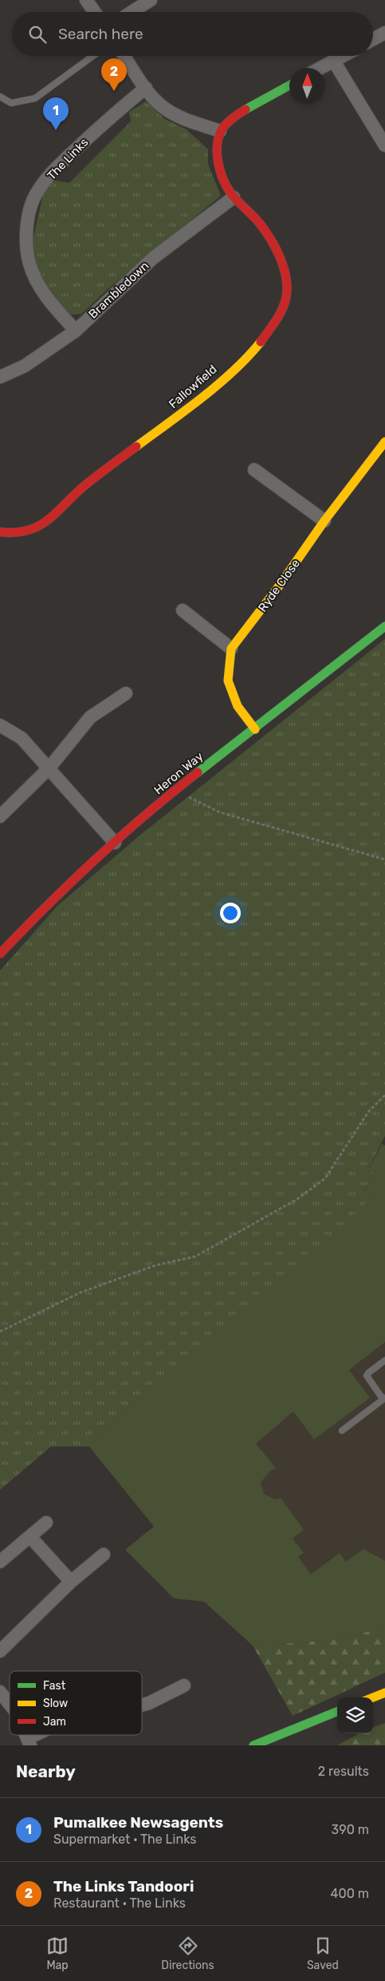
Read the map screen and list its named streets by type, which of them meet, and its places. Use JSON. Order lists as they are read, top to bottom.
{
  "streets": {
    "street": [
      "The Links",
      "Brambledown",
      "Fallowfield",
      "Ryde Close",
      "Heron Way"
    ]
  },
  "crossings": [
    ["The Links", "Brambledown"],
    ["Brambledown", "Fallowfield"]
  ],
  "legend": ["Fast", "Slow", "Jam"],
  "north": "top",
  "page": {
    "search": "Search here",
    "pins": ["2", "1"],
    "heading": ["Nearby", "2 results"],
    "list": [
      {
        "mark": "1",
        "name": "Pumalkee Newsagents",
        "note": "Supermarket · The Links",
        "value": "390 m"
      },
      {
        "mark": "2",
        "name": "The Links Tandoori",
        "note": "Restaurant · The Links",
        "value": "400 m"
      }
    ],
    "nav": ["Map", "Directions", "Saved"]
  }
}
